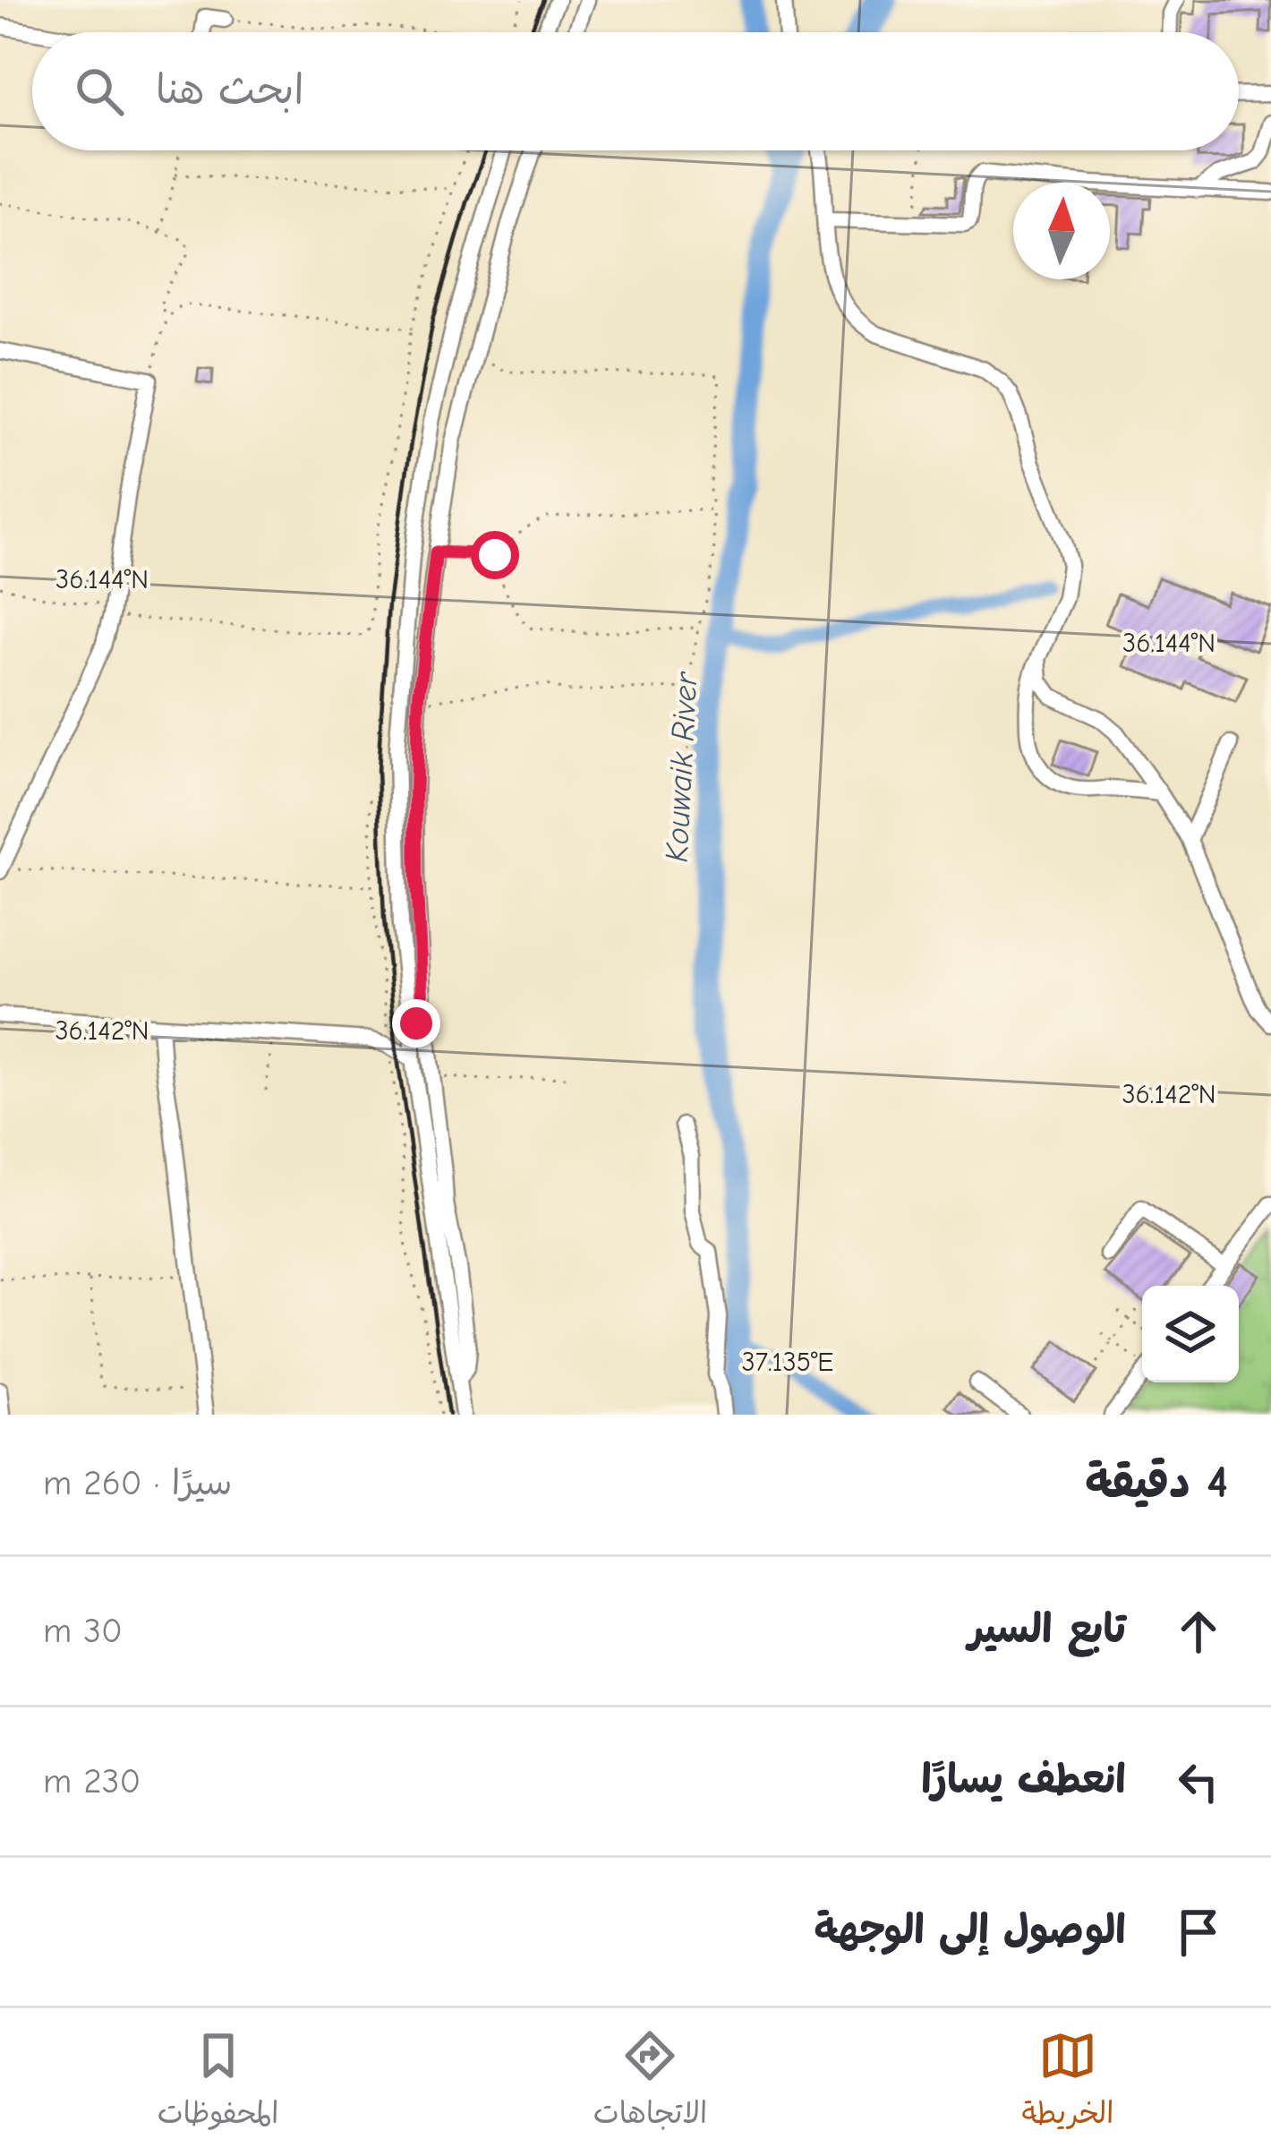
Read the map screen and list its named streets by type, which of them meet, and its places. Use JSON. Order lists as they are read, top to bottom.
{
  "water": ["Kouwaik River"],
  "north": "top",
  "page": {
    "search": "ابحث هنا",
    "heading": ["4 دقيقة", "سيرًا · 260 m"],
    "list": [
      ["تابع السير", "30 m"],
      ["انعطف يسارًا", "230 m"],
      "الوصول إلى الوجهة"
    ],
    "nav": ["الخريطة", "الاتجاهات", "المحفوظات"]
  },
  "coordinates": ["36.144°N", "36.142°N", "37.135°E"]
}
